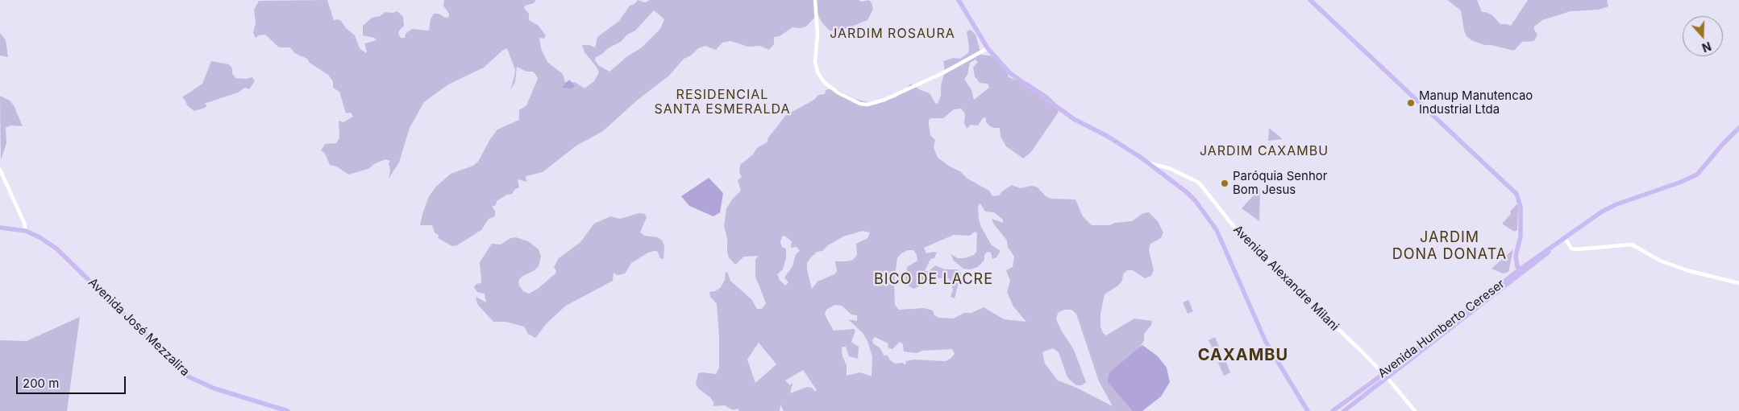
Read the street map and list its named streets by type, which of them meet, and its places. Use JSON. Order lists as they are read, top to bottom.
{
  "streets": {
    "main road": ["Avenida José Mezzalira", "Avenida Humberto Cereser"],
    "street": ["Avenida Alexandre Milani"]
  },
  "crossings": [
    ["Avenida Alexandre Milani", "Avenida Humberto Cereser"]
  ],
  "districts": [
    "JARDIM ROSAURA",
    "RESIDENCIAL SANTA ESMERALDA",
    "JARDIM CAXAMBU",
    "JARDIM DONA DONATA",
    "BICO DE LACRE",
    "CAXAMBU"
  ],
  "places": ["Manup Manutencao Industrial Ltda", "Paróquia Senhor Bom Jesus"],
  "scale_bar": "200 m",
  "north": "bottom"
}
